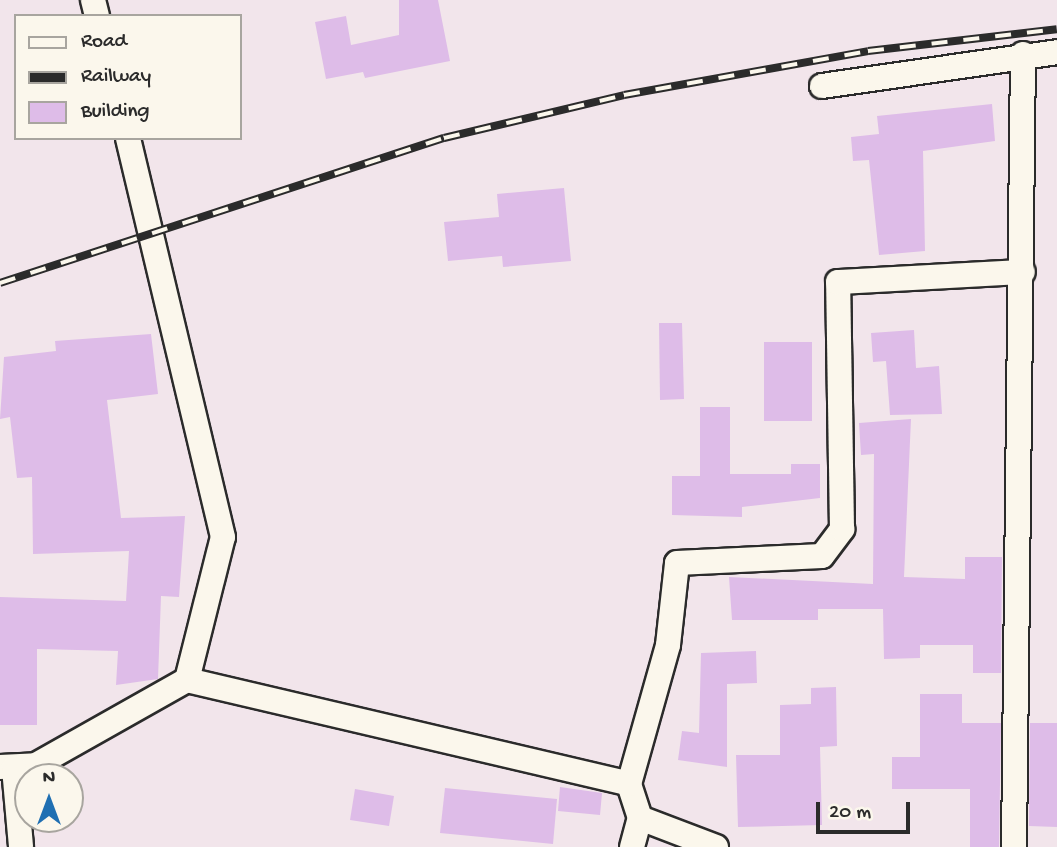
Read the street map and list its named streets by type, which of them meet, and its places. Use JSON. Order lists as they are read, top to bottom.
{
  "legend": ["Road", "Railway", "Building"],
  "scale_bar": "20 m",
  "north": "top"
}
